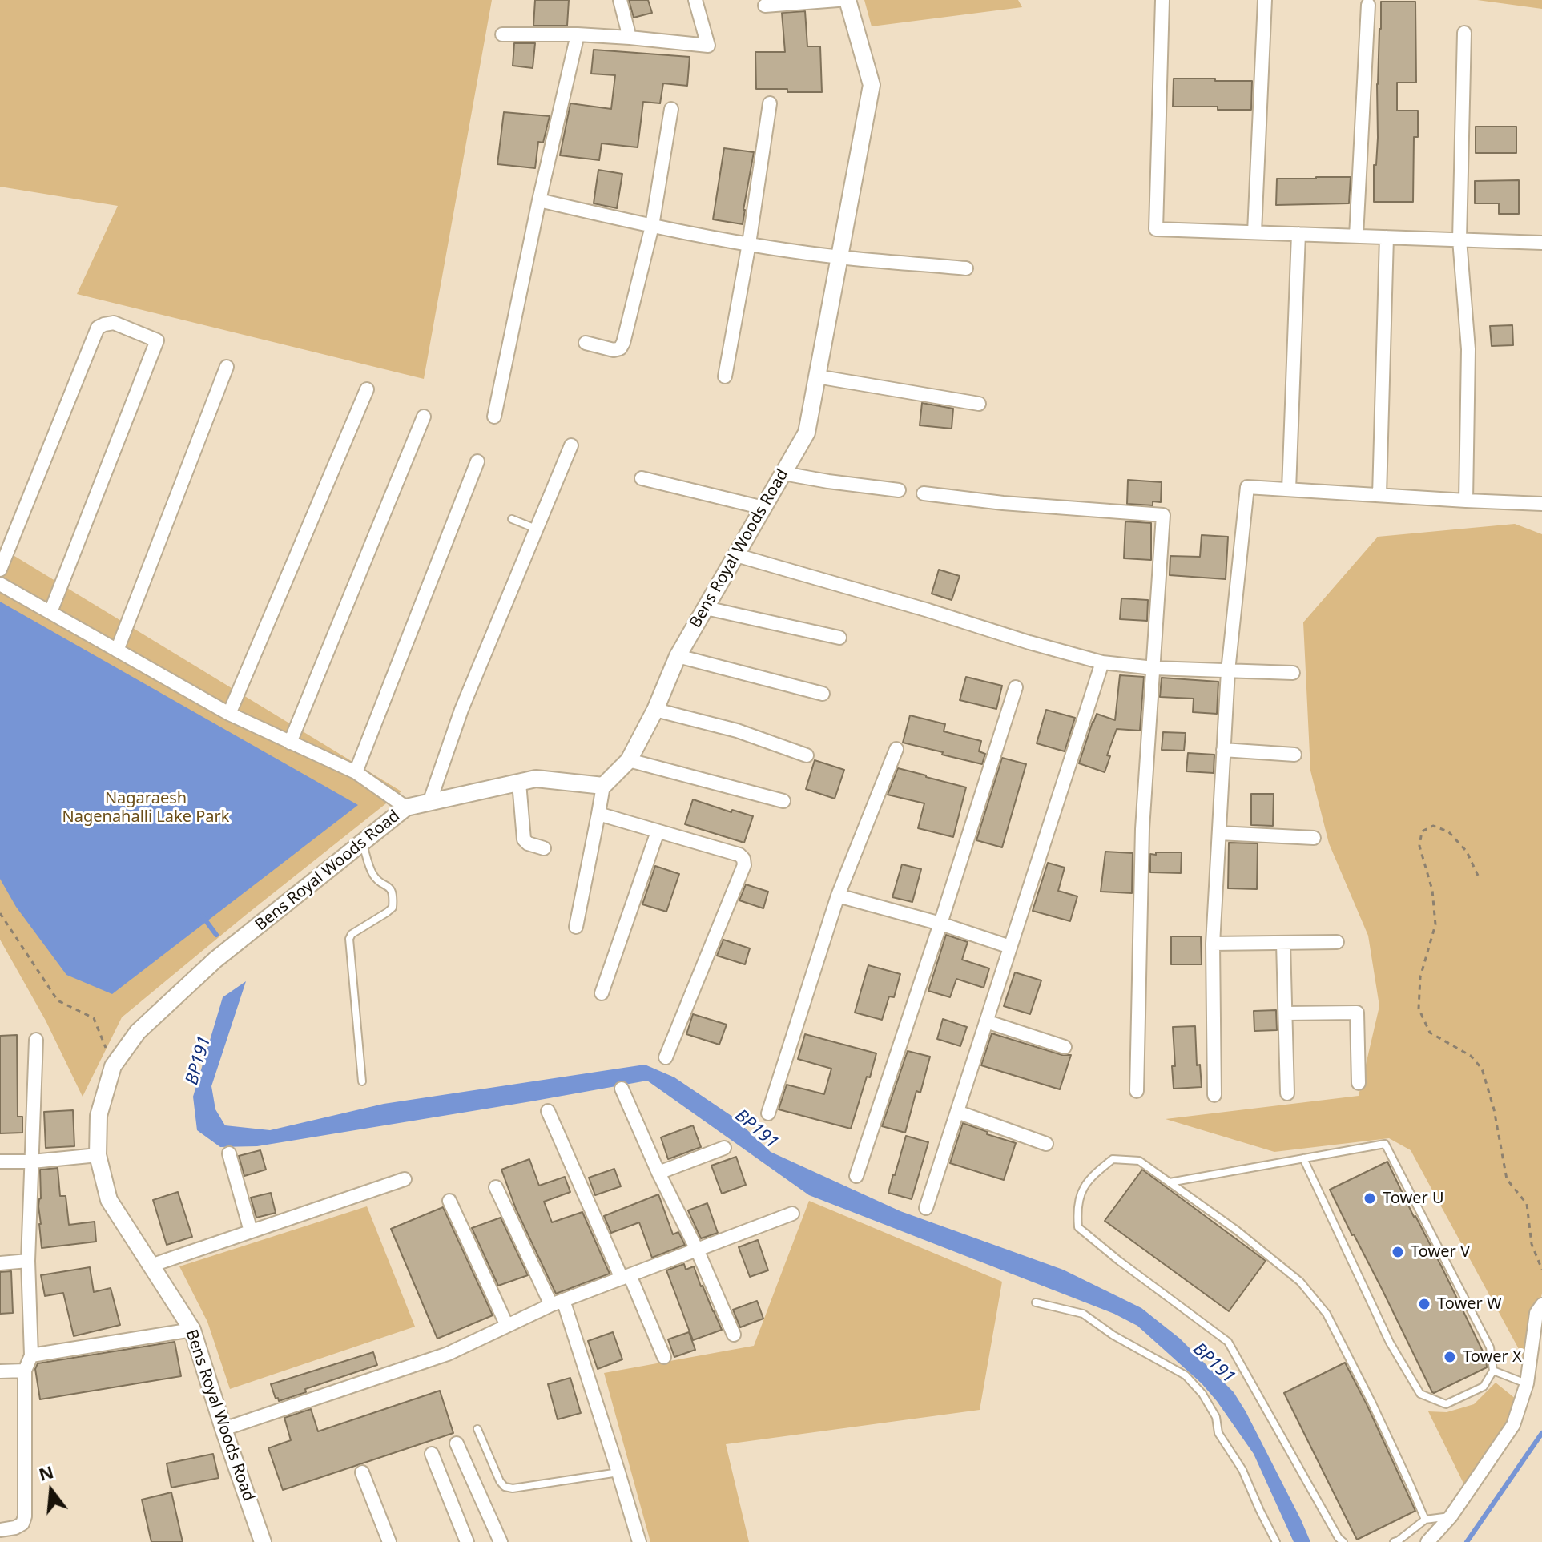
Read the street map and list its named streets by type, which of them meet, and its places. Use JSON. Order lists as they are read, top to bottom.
{
  "streets": {
    "street": ["Bens Royal Woods Road"]
  },
  "water": ["BP191"],
  "parks": ["Nagaraesh Nagenahalli Lake Park"],
  "places": [
    "Tower U",
    "Tower V",
    "Tower W",
    "Tower X"
  ],
  "north": "top"
}
